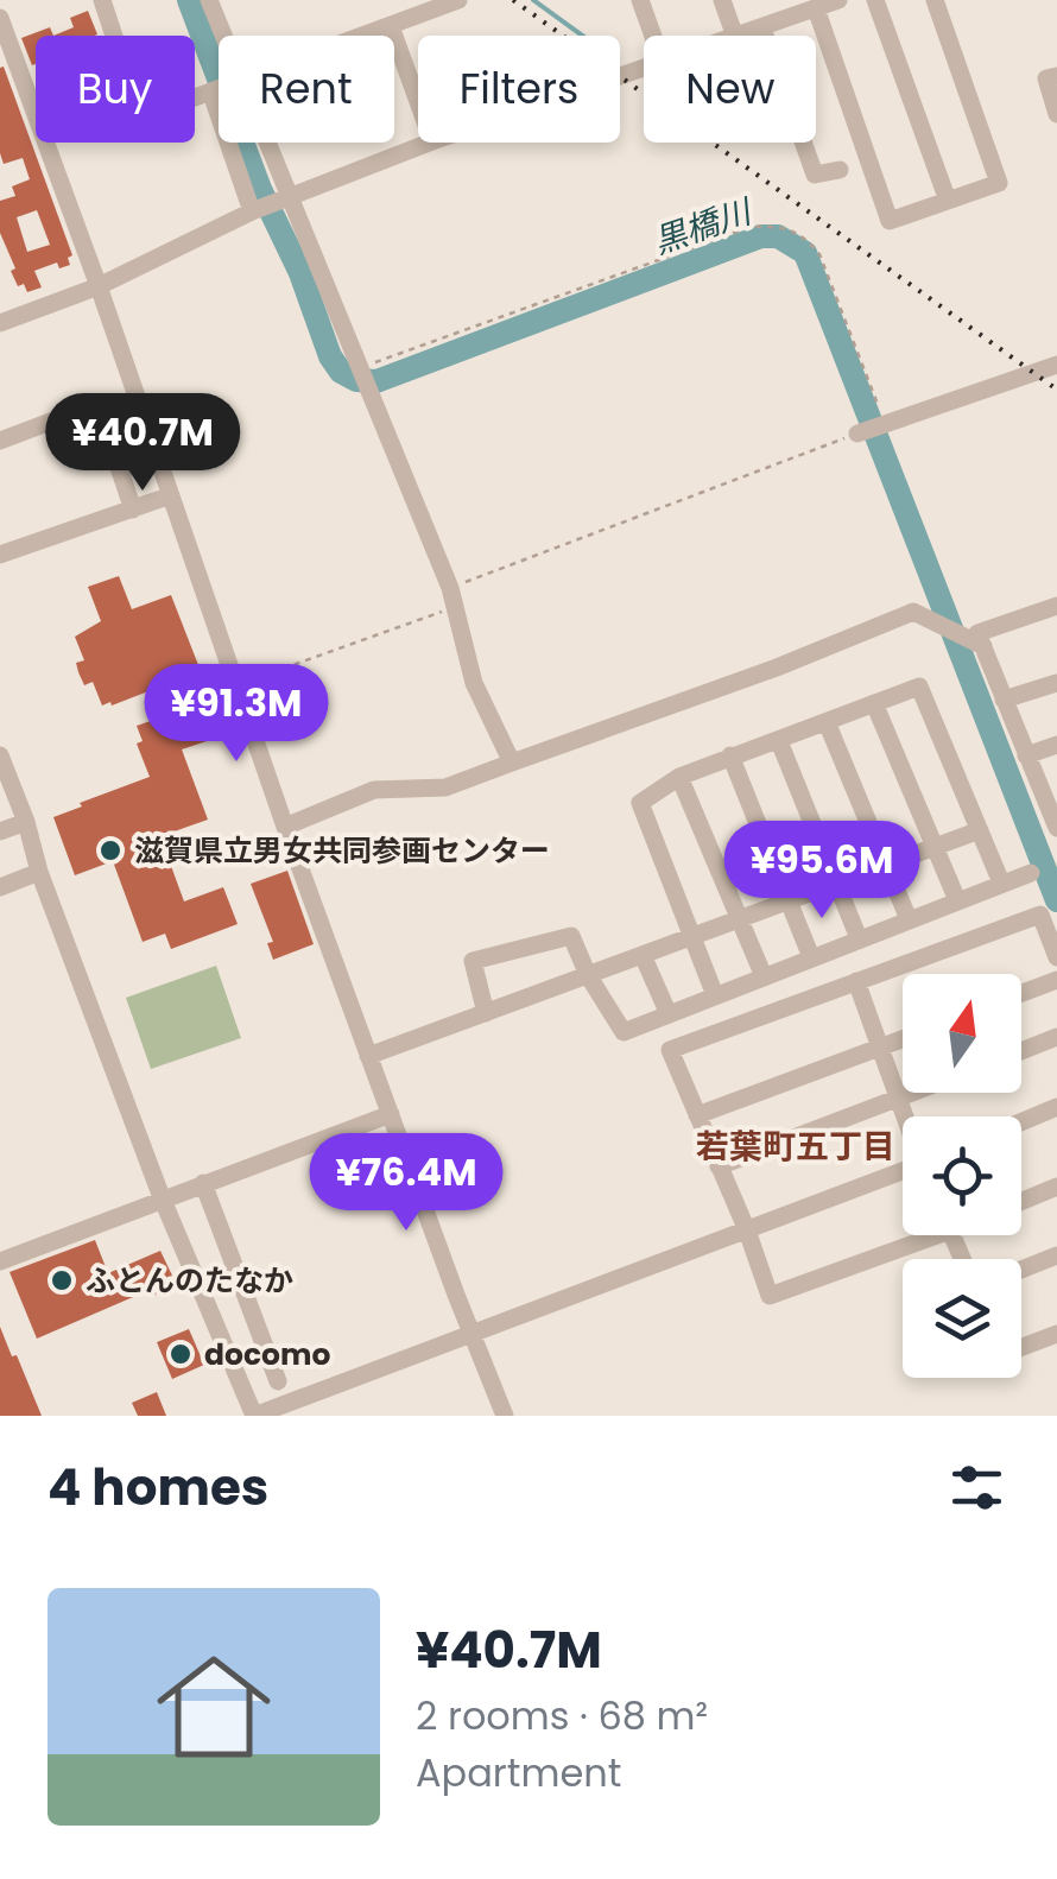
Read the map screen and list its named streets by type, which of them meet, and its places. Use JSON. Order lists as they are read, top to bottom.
{
  "districts": ["若葉町五丁目"],
  "water": ["黒橋川"],
  "places": ["滋賀県立男女共同参画センター", "ふとんのたなか", "docomo"],
  "north": "top",
  "page": {
    "chip": [
      "Buy",
      "Rent",
      "Filters",
      "New"
    ],
    "price": [
      "¥40.7M",
      "¥91.3M",
      "¥95.6M",
      "¥76.4M"
    ],
    "heading": "4 homes",
    "list": [
      {
        "name": "¥40.7M",
        "note": "2 rooms · 68 m² · Apartment"
      }
    ]
  }
}
